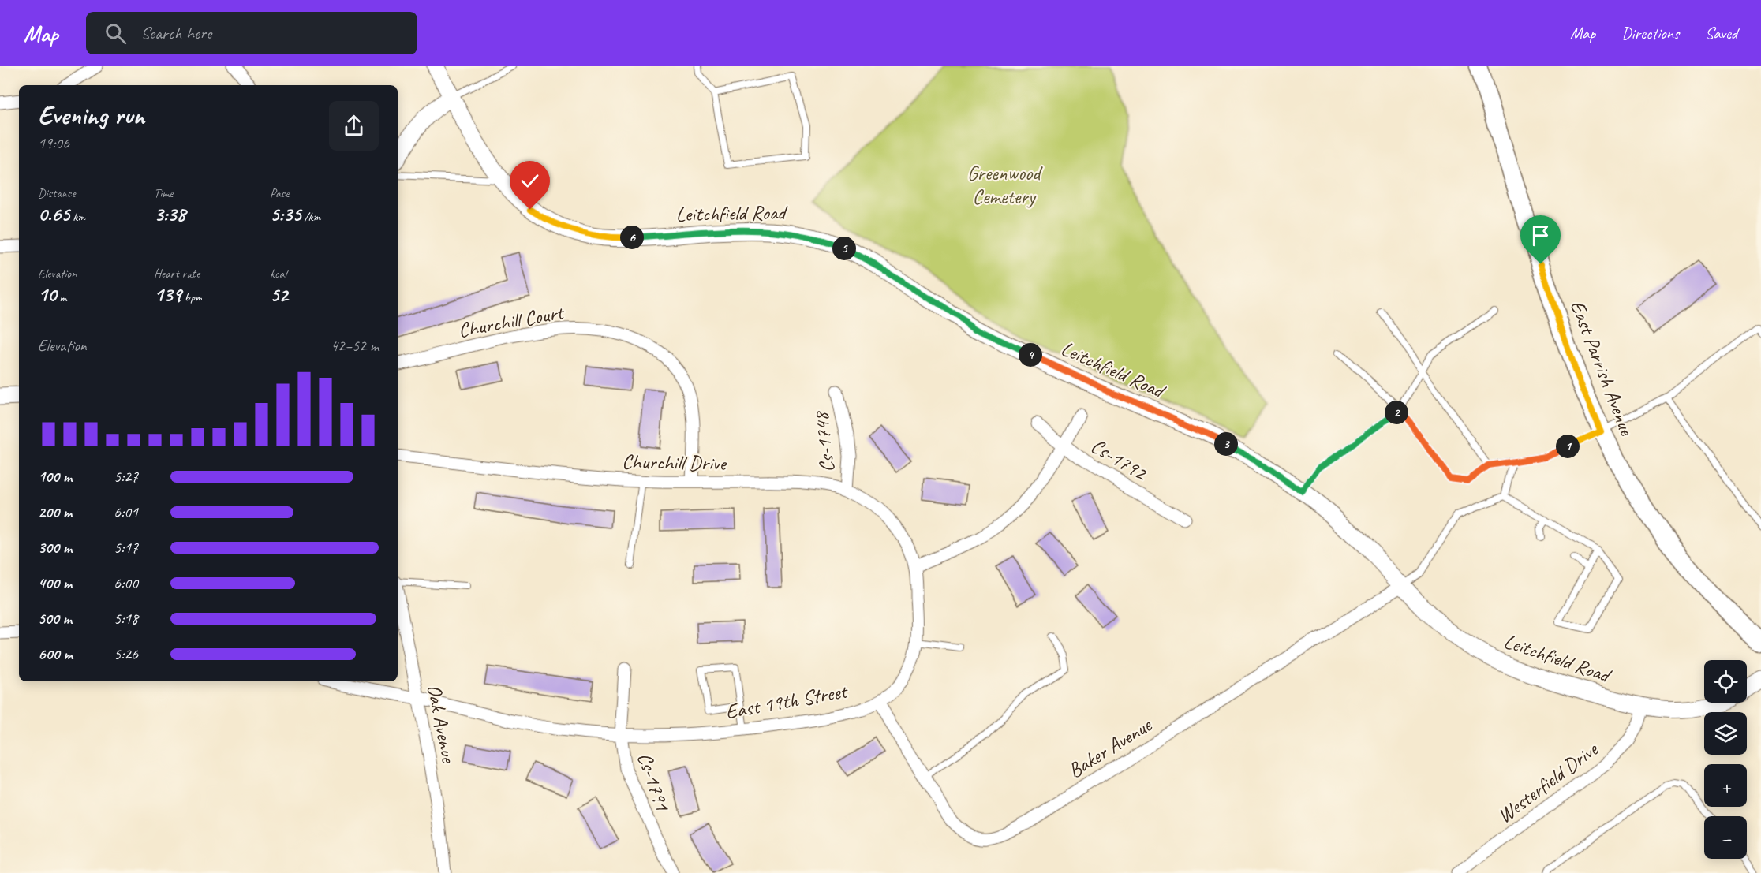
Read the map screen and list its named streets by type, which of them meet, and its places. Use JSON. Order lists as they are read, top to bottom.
{
  "streets": {
    "main road": ["East Parrish Avenue"],
    "street": [
      "Leitchfield Road",
      "Churchill Court",
      "Cs-1748",
      "Cs-1792",
      "Churchill Drive",
      "East 19th Street",
      "Oak Avenue",
      "Baker Avenue",
      "Cs-1791",
      "Westerfield Drive"
    ]
  },
  "crossings": [
    ["Leitchfield Road", "Baker Avenue"],
    ["Leitchfield Road", "Westerfield Drive"],
    ["Churchill Court", "Churchill Drive"],
    ["Cs-1748", "Churchill Drive"],
    ["Churchill Drive", "East 19th Street"],
    ["East 19th Street", "Oak Avenue"],
    ["East 19th Street", "Baker Avenue"],
    ["East 19th Street", "Cs-1791"]
  ],
  "parks": ["Greenwood Cemetery"],
  "page": {
    "header": "Map",
    "search": "Search here",
    "nav": ["Map", "Directions", "Saved"],
    "heading": ["Evening run", "19:06"],
    "stats": [
      ["Distance", "0.65 km"],
      ["Time", "3:38"],
      ["Pace", "5:35 /km"],
      ["Elevation", "10 m"],
      ["Heart rate", "139 bpm"],
      ["kcal", "52"]
    ],
    "pins": [
      "6",
      "5",
      "4",
      "2",
      "3",
      "1"
    ],
    "chart": ["Elevation", "42–52 m"],
    "list": [
      {
        "name": "100 m",
        "note": "5:27"
      },
      {
        "name": "200 m",
        "note": "6:01"
      },
      {
        "name": "300 m",
        "note": "5:17"
      },
      {
        "name": "400 m",
        "note": "6:00"
      },
      {
        "name": "500 m",
        "note": "5:18"
      },
      {
        "name": "600 m",
        "note": "5:26"
      }
    ],
    "map_buttons": ["+", "−"]
  }
}
